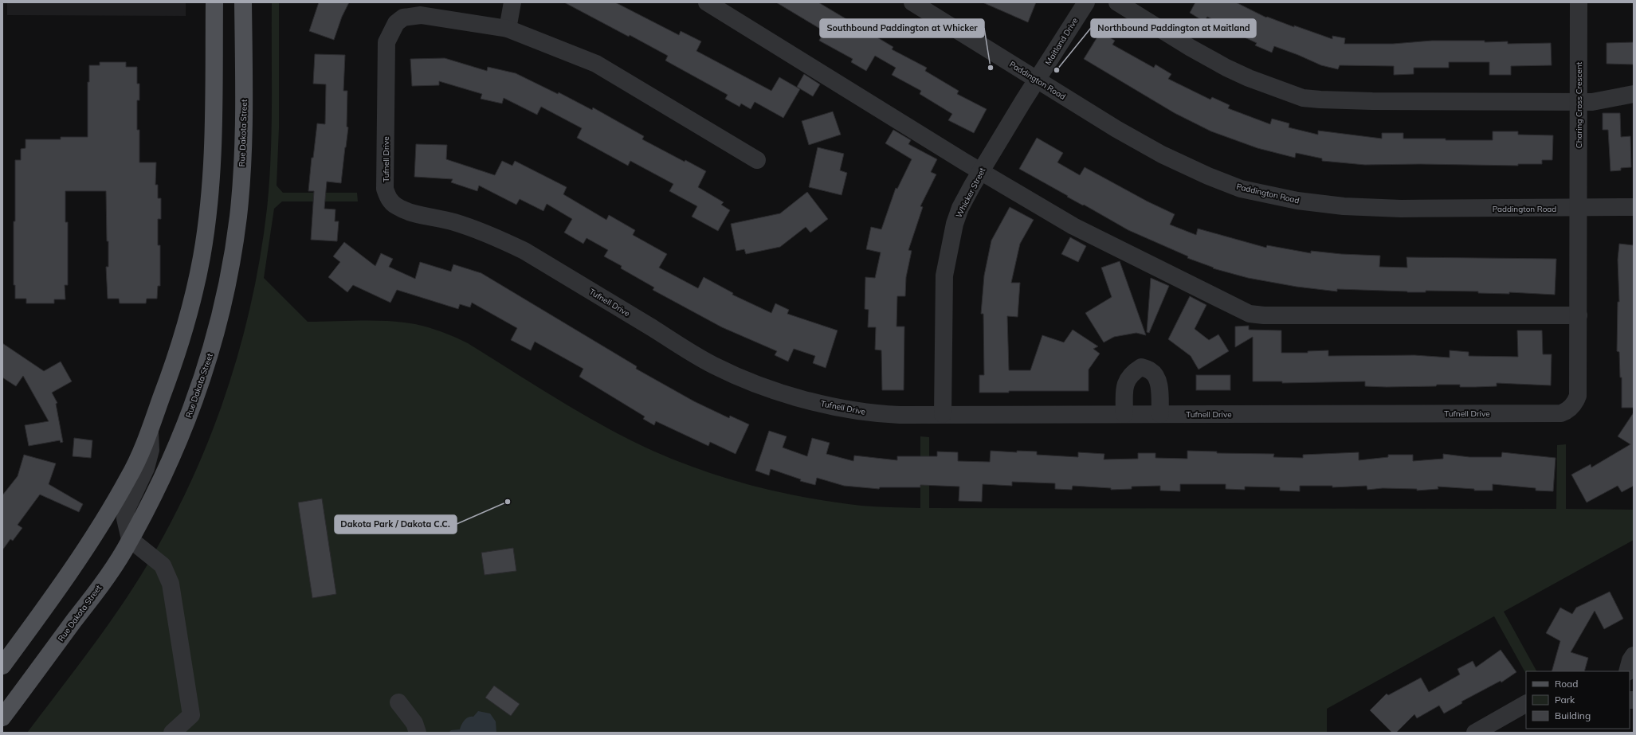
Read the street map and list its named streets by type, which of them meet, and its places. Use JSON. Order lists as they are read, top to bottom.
{
  "streets": {
    "main road": ["Rue Dakota Street"],
    "street": [
      "Maitland Drive",
      "Paddington Road",
      "Charing Cross Crescent",
      "Tufnell Drive",
      "Whicker Street"
    ]
  },
  "crossings": [
    ["Maitland Drive", "Paddington Road"],
    ["Maitland Drive", "Whicker Street"],
    ["Paddington Road", "Charing Cross Crescent"],
    ["Paddington Road", "Tufnell Drive"],
    ["Paddington Road", "Whicker Street"],
    ["Charing Cross Crescent", "Tufnell Drive"],
    ["Tufnell Drive", "Whicker Street"]
  ],
  "places": ["Southbound Paddington at Whicker", "Northbound Paddington at Maitland", "Dakota Park / Dakota C.C."],
  "legend": ["Road", "Park", "Building"]
}
